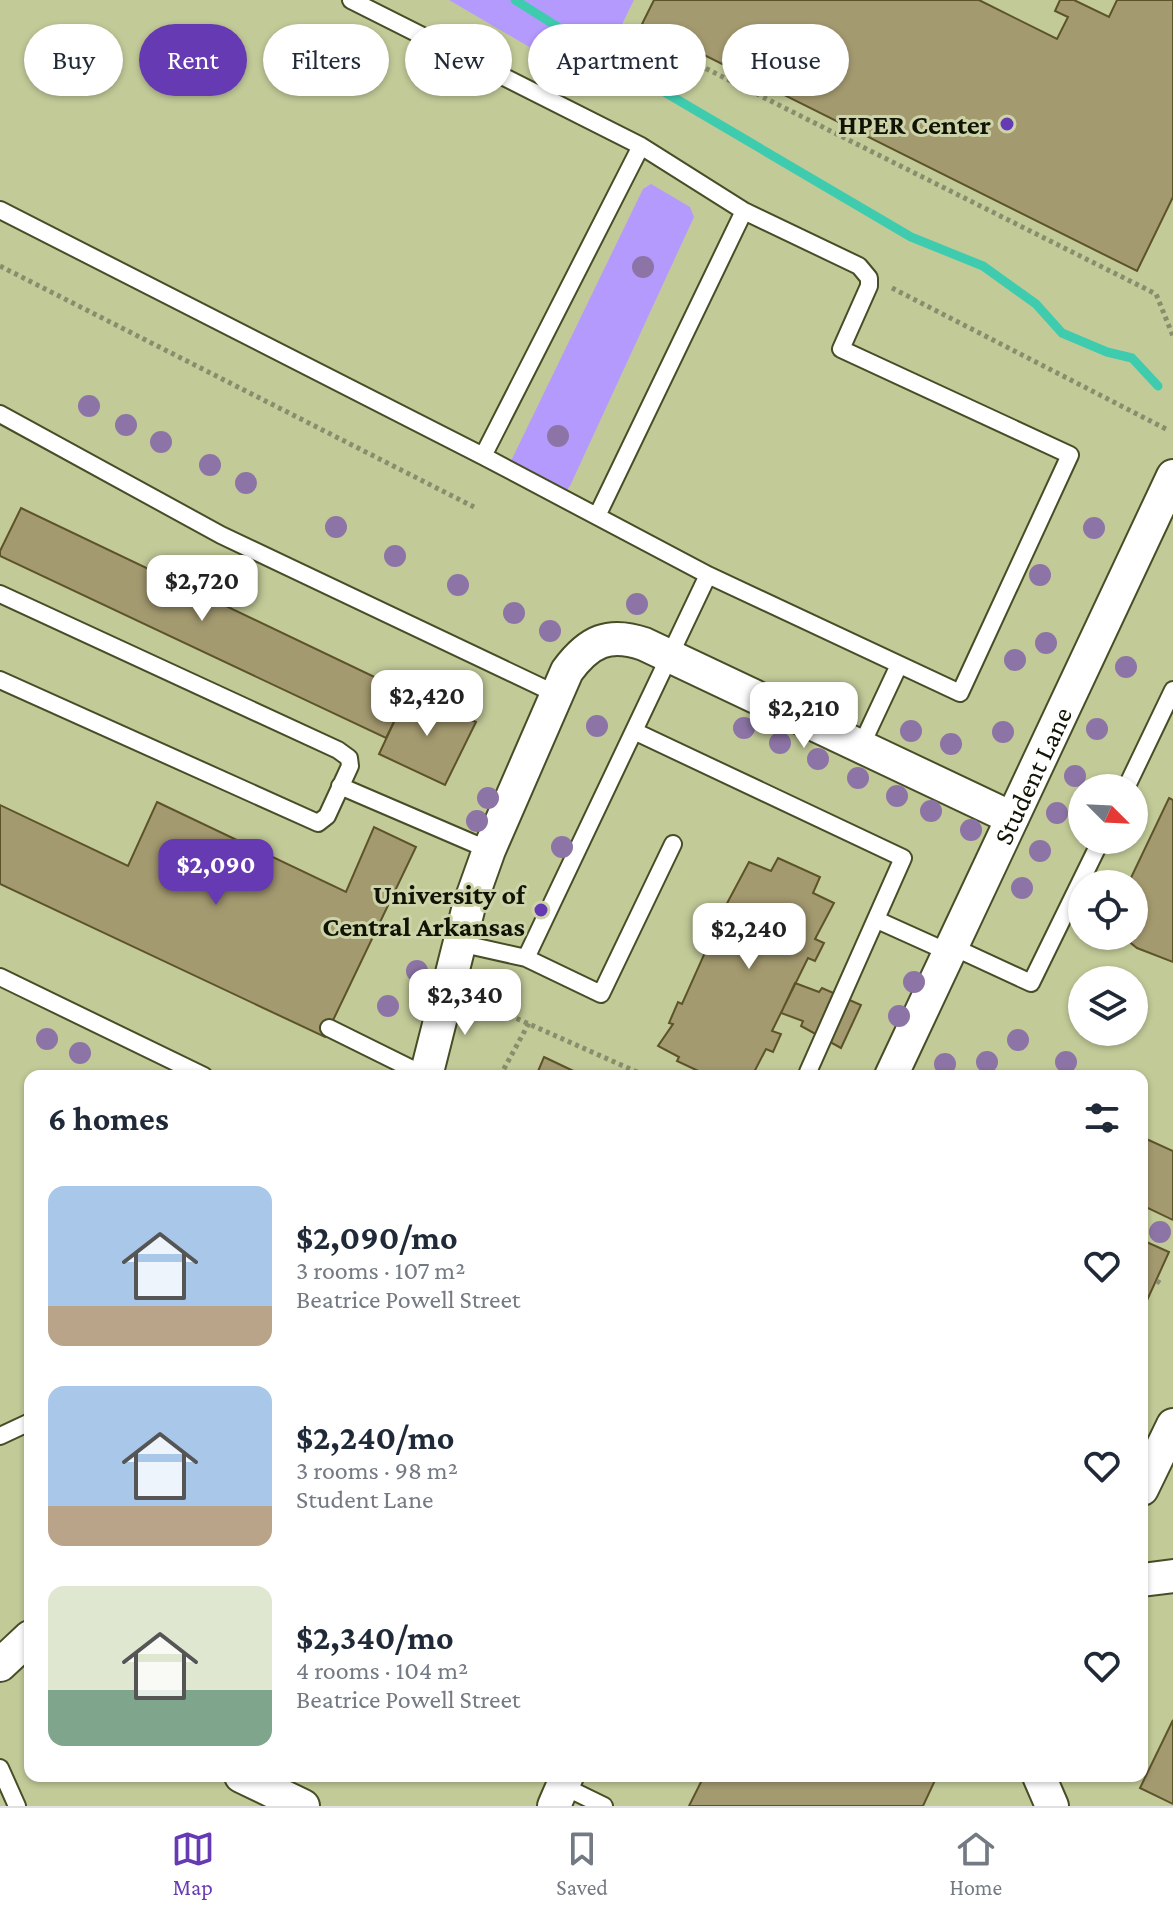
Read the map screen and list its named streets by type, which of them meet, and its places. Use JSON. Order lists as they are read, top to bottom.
{
  "streets": {
    "street": ["Student Lane"]
  },
  "places": ["HPER Center", "University of Central Arkansas"],
  "north": "bottom right",
  "page": {
    "chip": [
      "Buy",
      "Rent",
      "Filters",
      "New",
      "Apartment",
      "House"
    ],
    "price": [
      "$2,720",
      "$2,420",
      "$2,210",
      "$2,090",
      "$2,240",
      "$2,340"
    ],
    "heading": "6 homes",
    "list": [
      {
        "name": "$2,090/mo",
        "note": "3 rooms · 107 m² · Beatrice Powell Street"
      },
      {
        "name": "$2,240/mo",
        "note": "3 rooms · 98 m² · Student Lane"
      },
      {
        "name": "$2,340/mo",
        "note": "4 rooms · 104 m² · Beatrice Powell Street"
      }
    ],
    "tabs": ["Map", "Saved", "Home"]
  }
}
